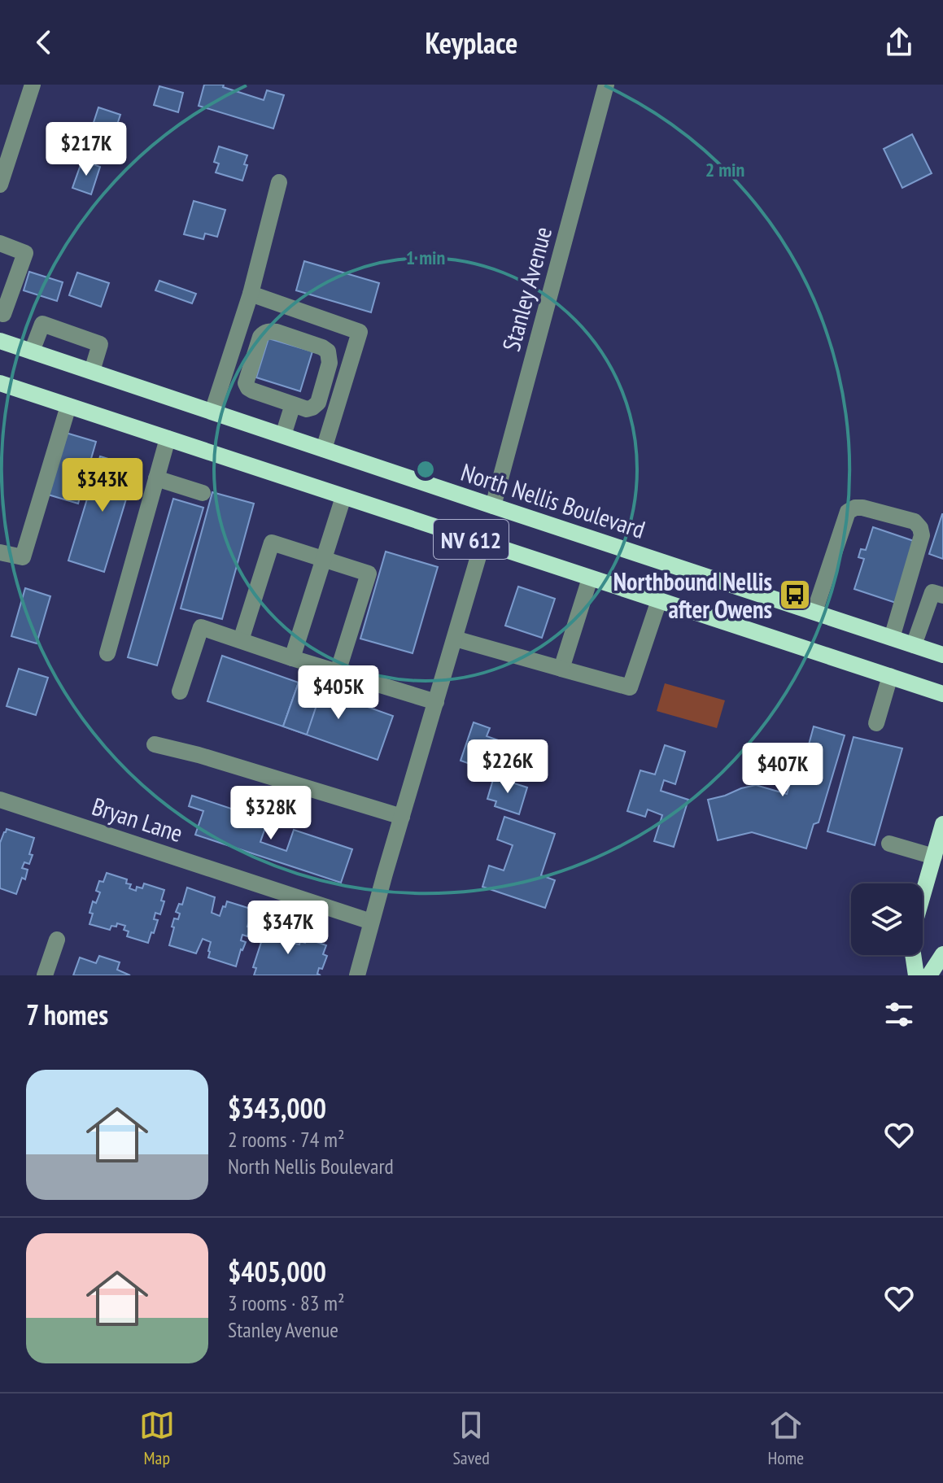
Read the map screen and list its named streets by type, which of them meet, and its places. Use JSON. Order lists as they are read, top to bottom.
{
  "streets": {
    "main road": ["North Nellis Boulevard", "NV 612"],
    "street": ["Stanley Avenue", "Bryan Lane"]
  },
  "crossings": [
    ["Stanley Avenue", "North Nellis Boulevard"]
  ],
  "places": {
    "bus stop": ["Northbound Nellis after Owens"]
  },
  "page": {
    "header": "Keyplace",
    "price": [
      "$217K",
      "$343K",
      "$405K",
      "$226K",
      "$407K",
      "$328K",
      "$347K"
    ],
    "heading": "7 homes",
    "list": [
      {
        "name": "$343,000",
        "note": "2 rooms · 74 m² · North Nellis Boulevard"
      },
      {
        "name": "$405,000",
        "note": "3 rooms · 83 m² · Stanley Avenue"
      }
    ],
    "tabs": ["Map", "Saved", "Home"]
  },
  "rings": ["2 min", "1 min"]
}
